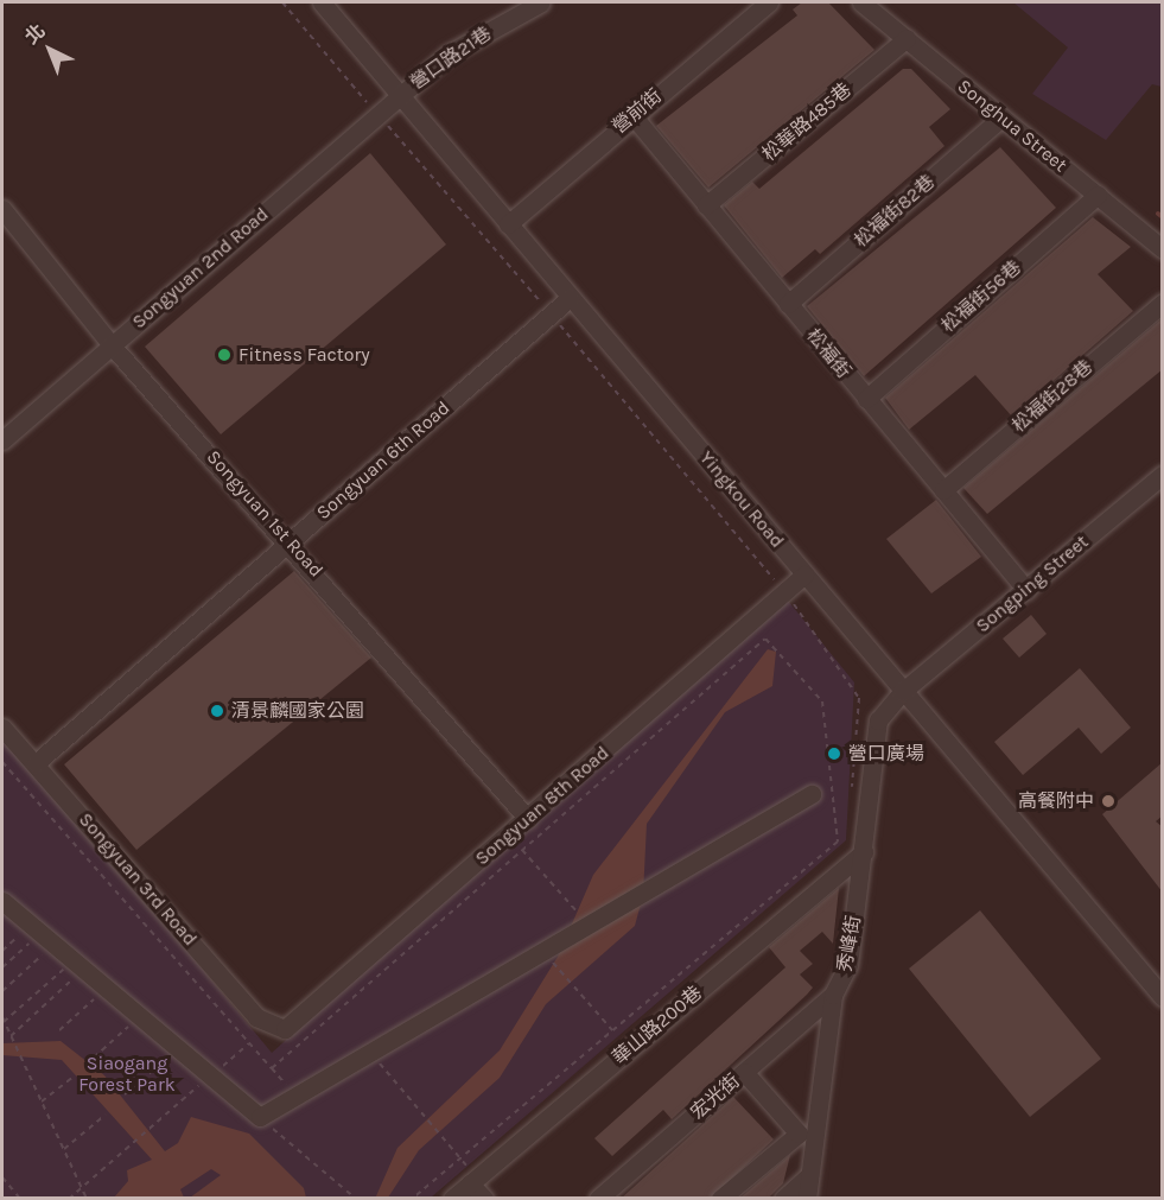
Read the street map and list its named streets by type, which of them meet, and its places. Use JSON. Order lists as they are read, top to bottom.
{
  "streets": {
    "street": [
      "營口路21巷",
      "營前街",
      "松華路485巷",
      "Songhua Street",
      "松福街82巷",
      "Songyuan 2nd Road",
      "松福街56巷",
      "松福街",
      "松福街28巷",
      "Songyuan 6th Road",
      "Yingkou Road",
      "Songyuan 1st Road",
      "Songping Street",
      "Songyuan 8th Road",
      "Songyuan 3rd Road",
      "秀峰街",
      "華山路200巷",
      "宏光街"
    ]
  },
  "crossings": [
    ["營口路21巷", "Songyuan 2nd Road"],
    ["營口路21巷", "Yingkou Road"],
    ["營前街", "松福街"],
    ["營前街", "Yingkou Road"],
    ["松華路485巷", "Songhua Street"],
    ["松華路485巷", "松福街"],
    ["Songhua Street", "松福街82巷"],
    ["Songhua Street", "松福街56巷"],
    ["松福街82巷", "松福街"],
    ["Songyuan 2nd Road", "Yingkou Road"],
    ["Songyuan 2nd Road", "Songyuan 1st Road"],
    ["松福街56巷", "松福街"],
    ["松福街", "松福街28巷"],
    ["松福街", "Songping Street"],
    ["Songyuan 6th Road", "Yingkou Road"],
    ["Songyuan 6th Road", "Songyuan 1st Road"],
    ["Songyuan 6th Road", "Songyuan 3rd Road"],
    ["Yingkou Road", "Songping Street"],
    ["Yingkou Road", "Songyuan 8th Road"],
    ["Yingkou Road", "秀峰街"],
    ["Songyuan 1st Road", "Songyuan 8th Road"],
    ["Songping Street", "秀峰街"],
    ["Songyuan 8th Road", "Songyuan 3rd Road"],
    ["秀峰街", "華山路200巷"],
    ["秀峰街", "宏光街"]
  ],
  "parks": ["Siaogang Forest Park"],
  "places": [
    "Fitness Factory",
    "清景麟國家公園",
    "營口廣場",
    "高餐附中"
  ],
  "north": "top left"
}
